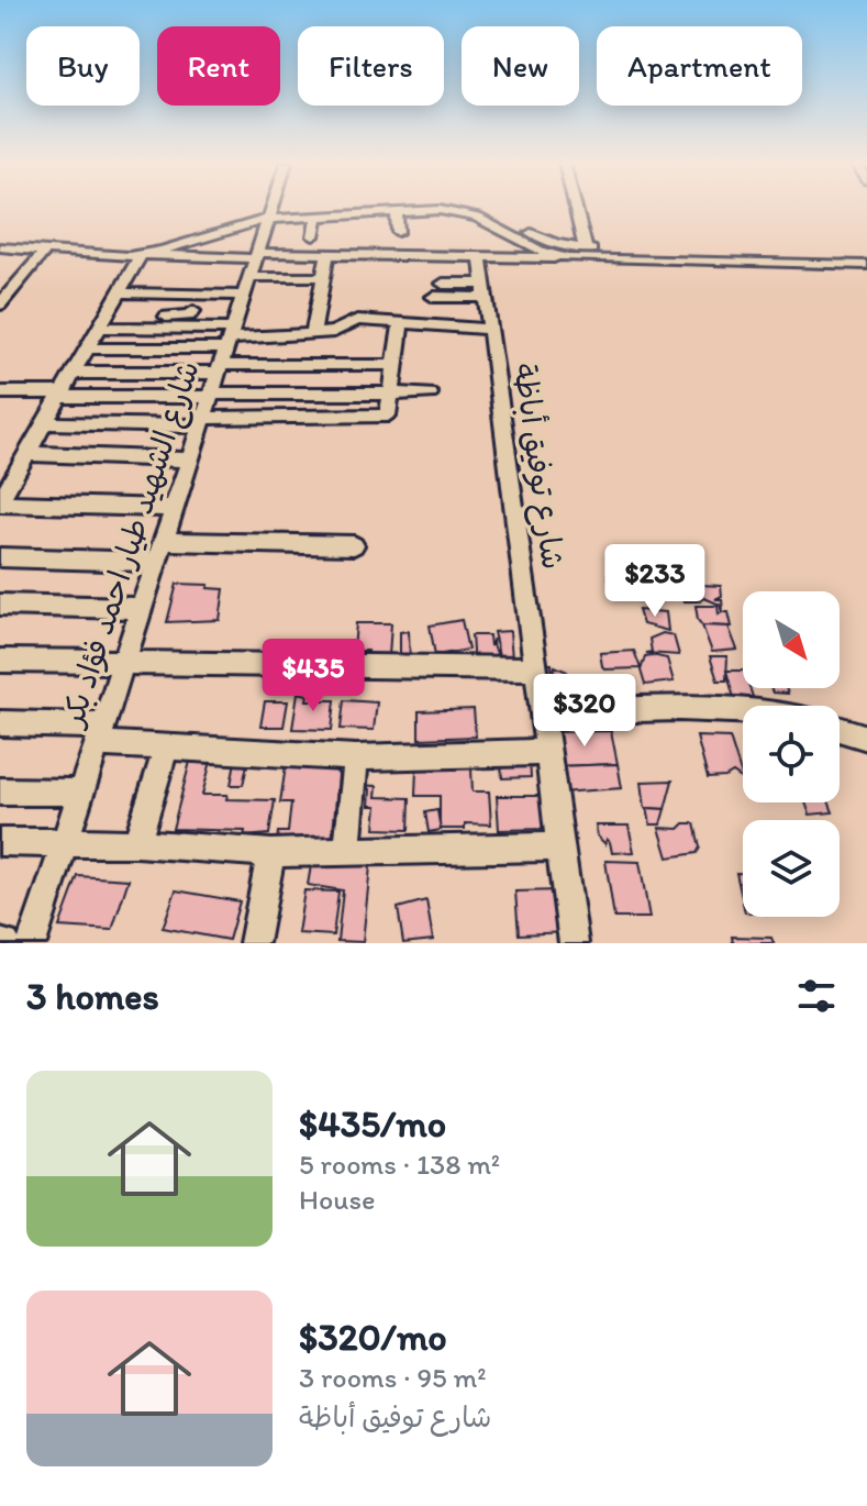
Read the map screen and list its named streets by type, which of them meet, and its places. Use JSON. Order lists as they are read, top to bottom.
{
  "streets": {
    "street": ["شارع توفيق أباظة", "شارع الشهيد طيار احمد فؤاد بكر"]
  },
  "north": "bottom right",
  "page": {
    "chip": [
      "Buy",
      "Rent",
      "Filters",
      "New",
      "Apartment"
    ],
    "price": ["$233", "$435", "$320"],
    "heading": "3 homes",
    "list": [
      {
        "name": "$435/mo",
        "note": "5 rooms · 138 m² · House"
      },
      {
        "name": "$320/mo",
        "note": "3 rooms · 95 m² · شارع توفيق أباظة"
      }
    ]
  }
}
